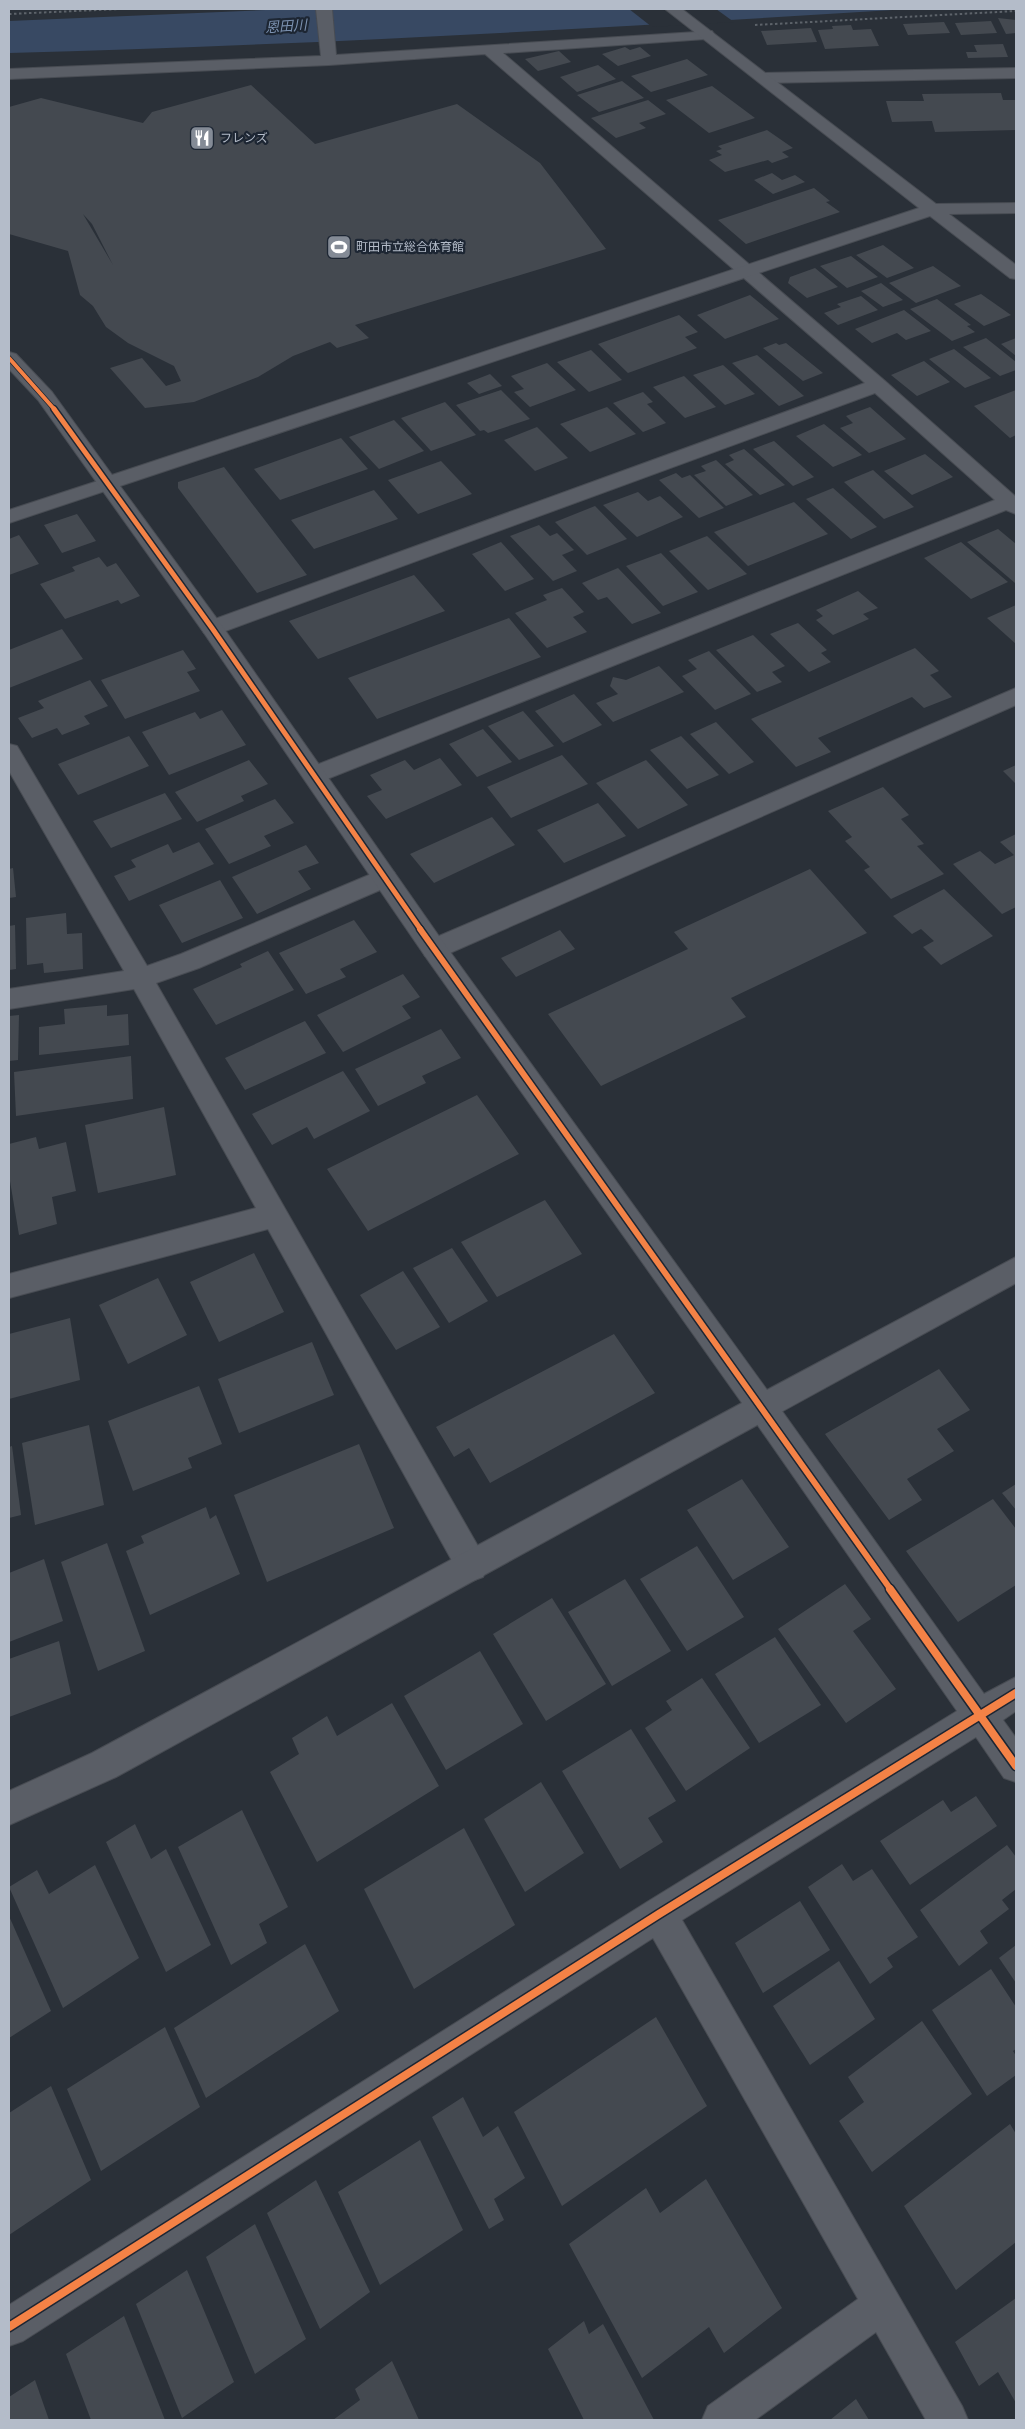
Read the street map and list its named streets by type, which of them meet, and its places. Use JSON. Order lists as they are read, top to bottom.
{
  "water": ["恩田川"],
  "places": {
    "restaurant": ["フレンズ"],
    "sports": ["町田市立総合体育館"]
  }
}
